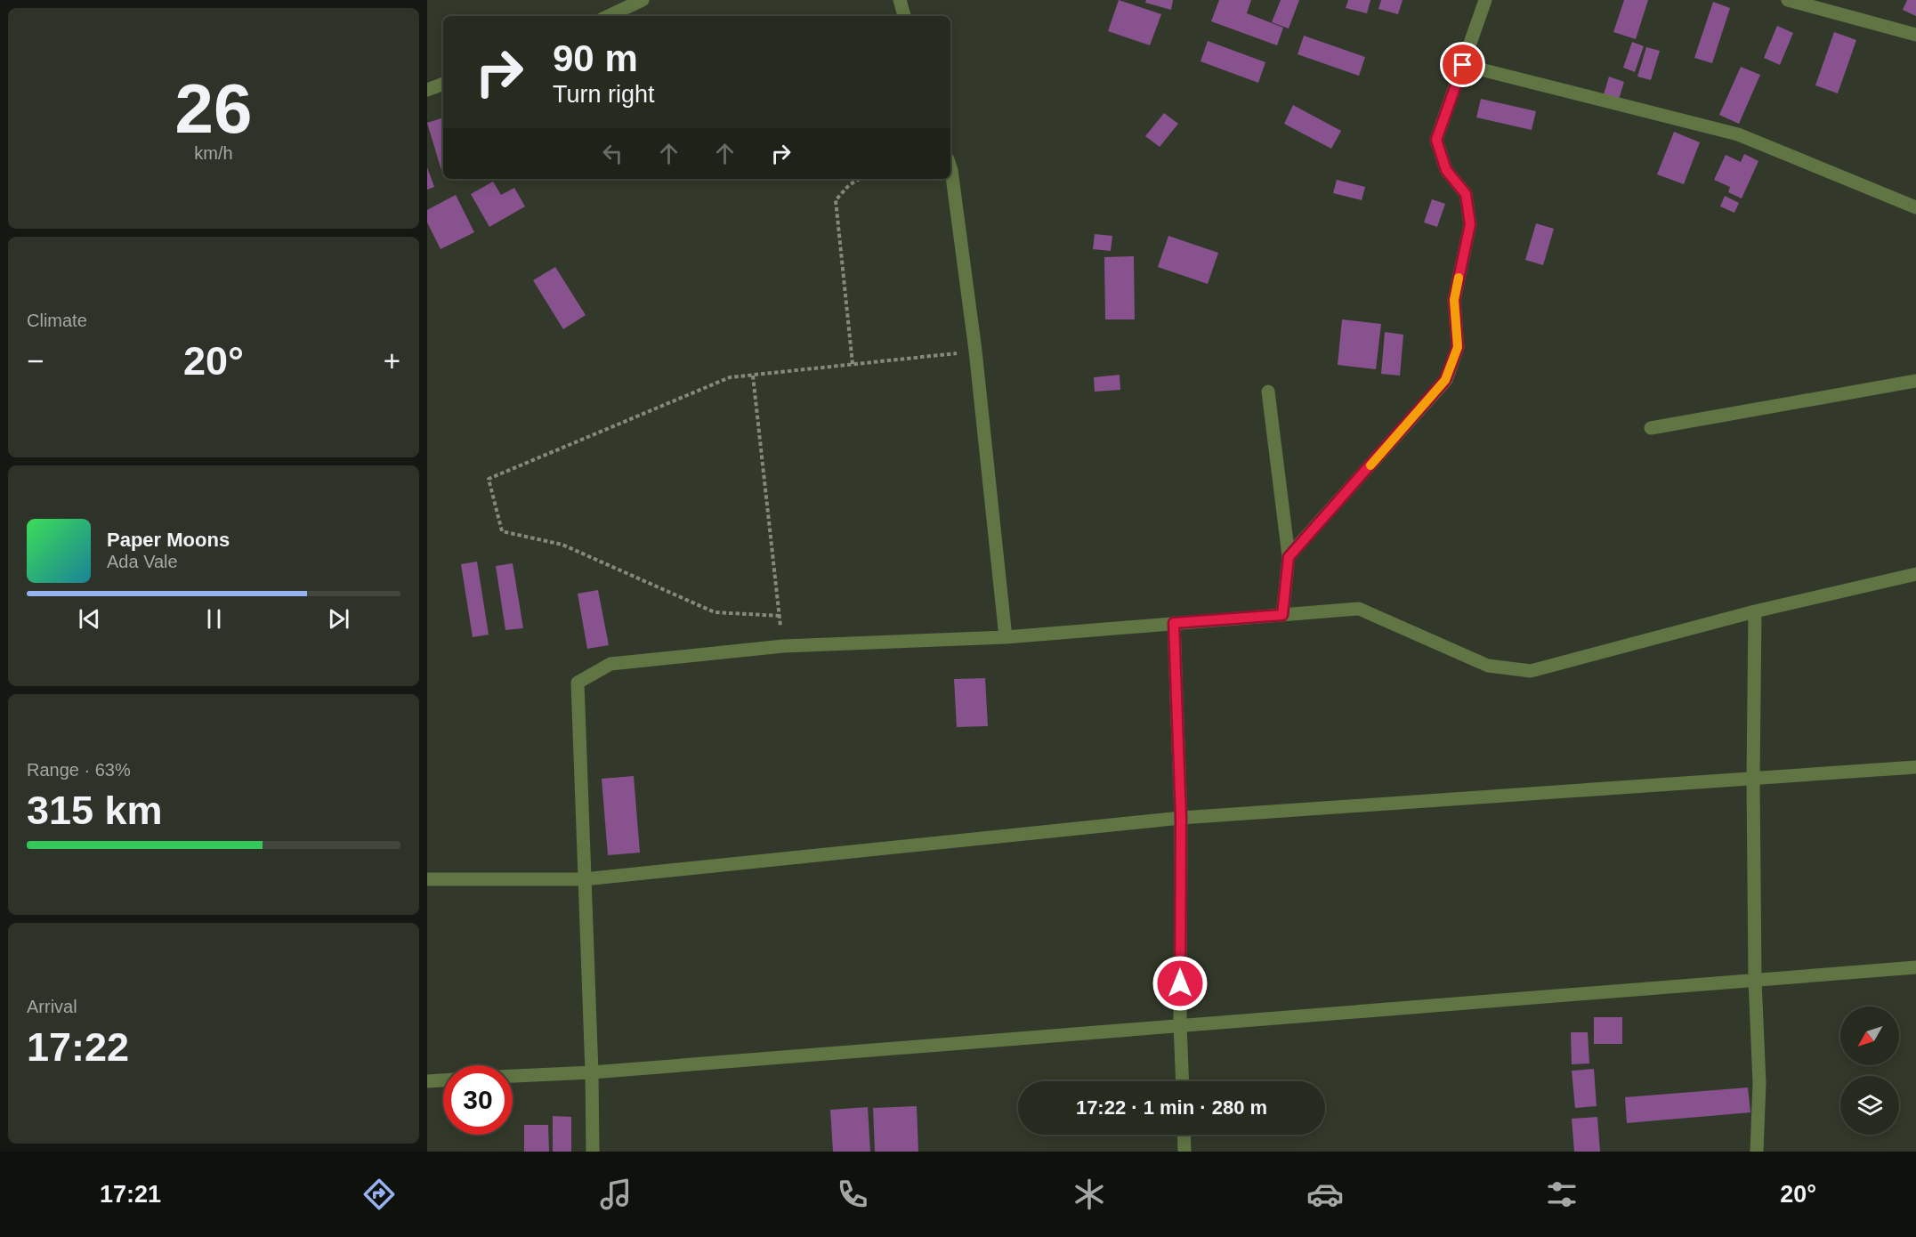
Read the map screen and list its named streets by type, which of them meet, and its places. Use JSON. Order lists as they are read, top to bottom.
{
  "north": "bottom left",
  "page": {
    "tile": [
      ["26", "km/h"],
      "Climate",
      ["Range · 63%", "315 km"],
      ["Arrival", "17:22"]
    ],
    "turn": ["90 m", "Turn right"],
    "heat": ["−", "20°", "+"],
    "song": ["Paper Moons", "Ada Vale"],
    "limit": "30",
    "trip": "17:22 · 1 min · 280 m",
    "tabs": ["17:21", "20°"]
  }
}
